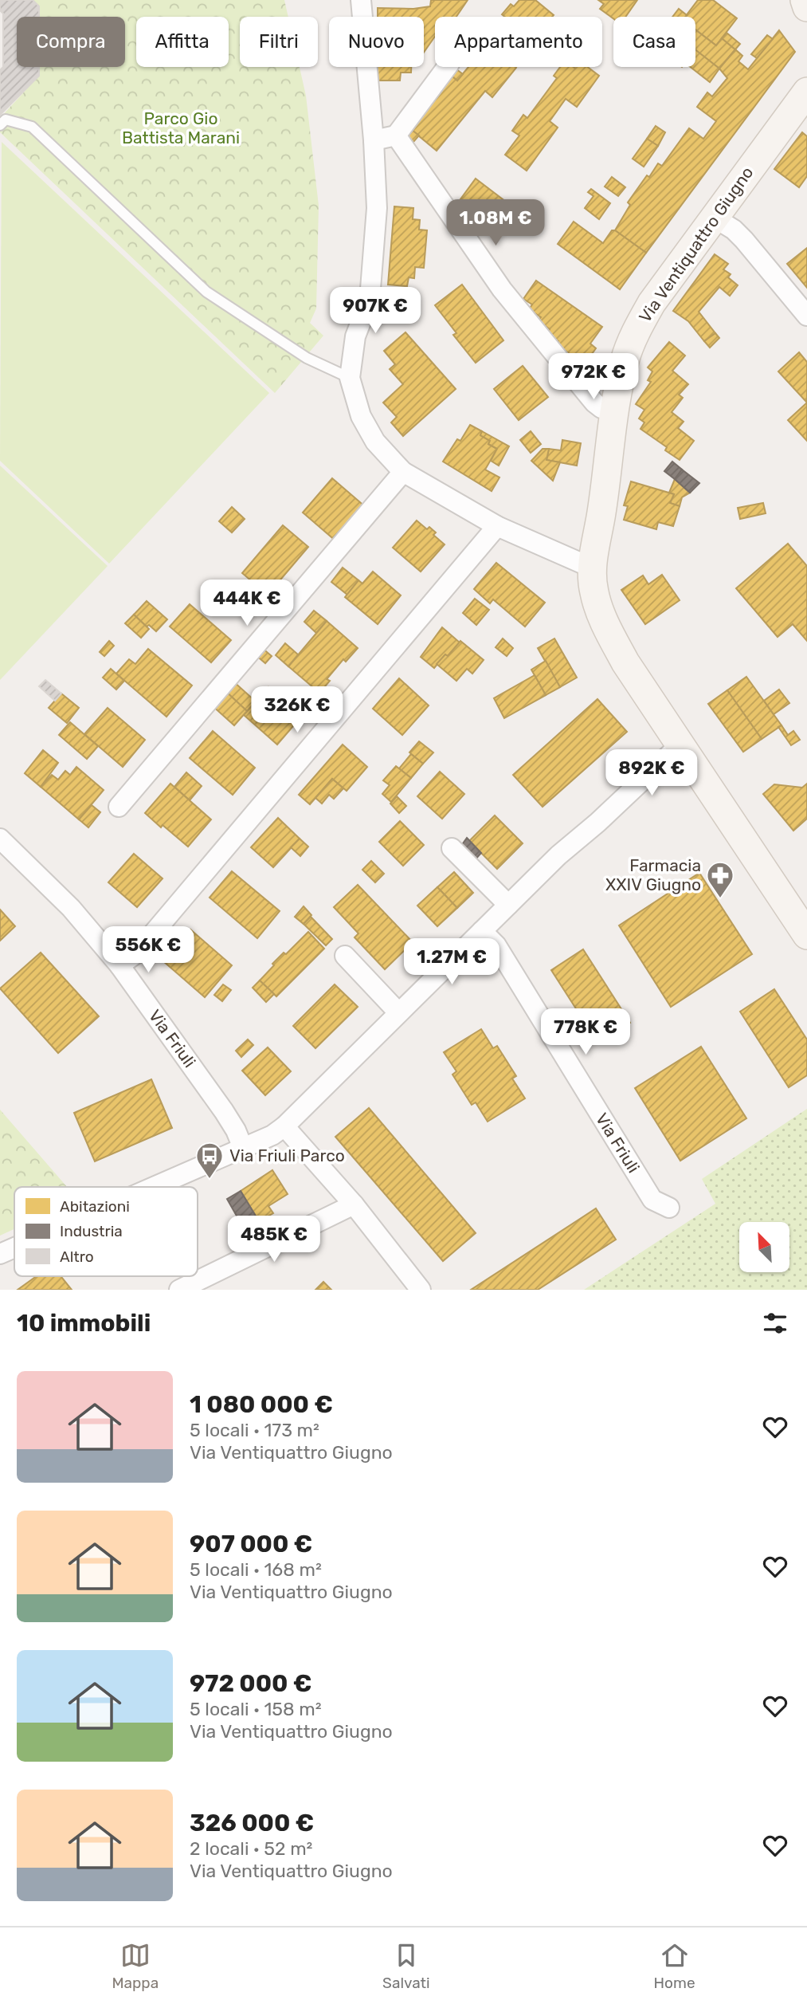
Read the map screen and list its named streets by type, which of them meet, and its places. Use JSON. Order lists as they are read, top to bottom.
{
  "streets": {
    "street": ["Via Ventiquattro Giugno", "Via Friuli"]
  },
  "parks": ["Parco Gio Battista Marani"],
  "places": {
    "pharmacy": ["Farmacia XXIV Giugno"],
    "bus stop": ["Via Friuli Parco"]
  },
  "legend": ["Abitazioni", "Industria", "Altro"],
  "north": "top left",
  "page": {
    "chip": [
      "Compra",
      "Affitta",
      "Filtri",
      "Nuovo",
      "Appartamento",
      "Casa"
    ],
    "price": [
      "1.08M €",
      "907K €",
      "972K €",
      "444K €",
      "326K €",
      "892K €",
      "556K €",
      "1.27M €",
      "778K €",
      "485K €"
    ],
    "heading": "10 immobili",
    "list": [
      {
        "name": "1 080 000 €",
        "note": "5 locali · 173 m² · Via Ventiquattro Giugno"
      },
      {
        "name": "907 000 €",
        "note": "5 locali · 168 m² · Via Ventiquattro Giugno"
      },
      {
        "name": "972 000 €",
        "note": "5 locali · 158 m² · Via Ventiquattro Giugno"
      },
      {
        "name": "326 000 €",
        "note": "2 locali · 52 m² · Via Ventiquattro Giugno"
      }
    ],
    "tabs": ["Mappa", "Salvati", "Home"]
  }
}
